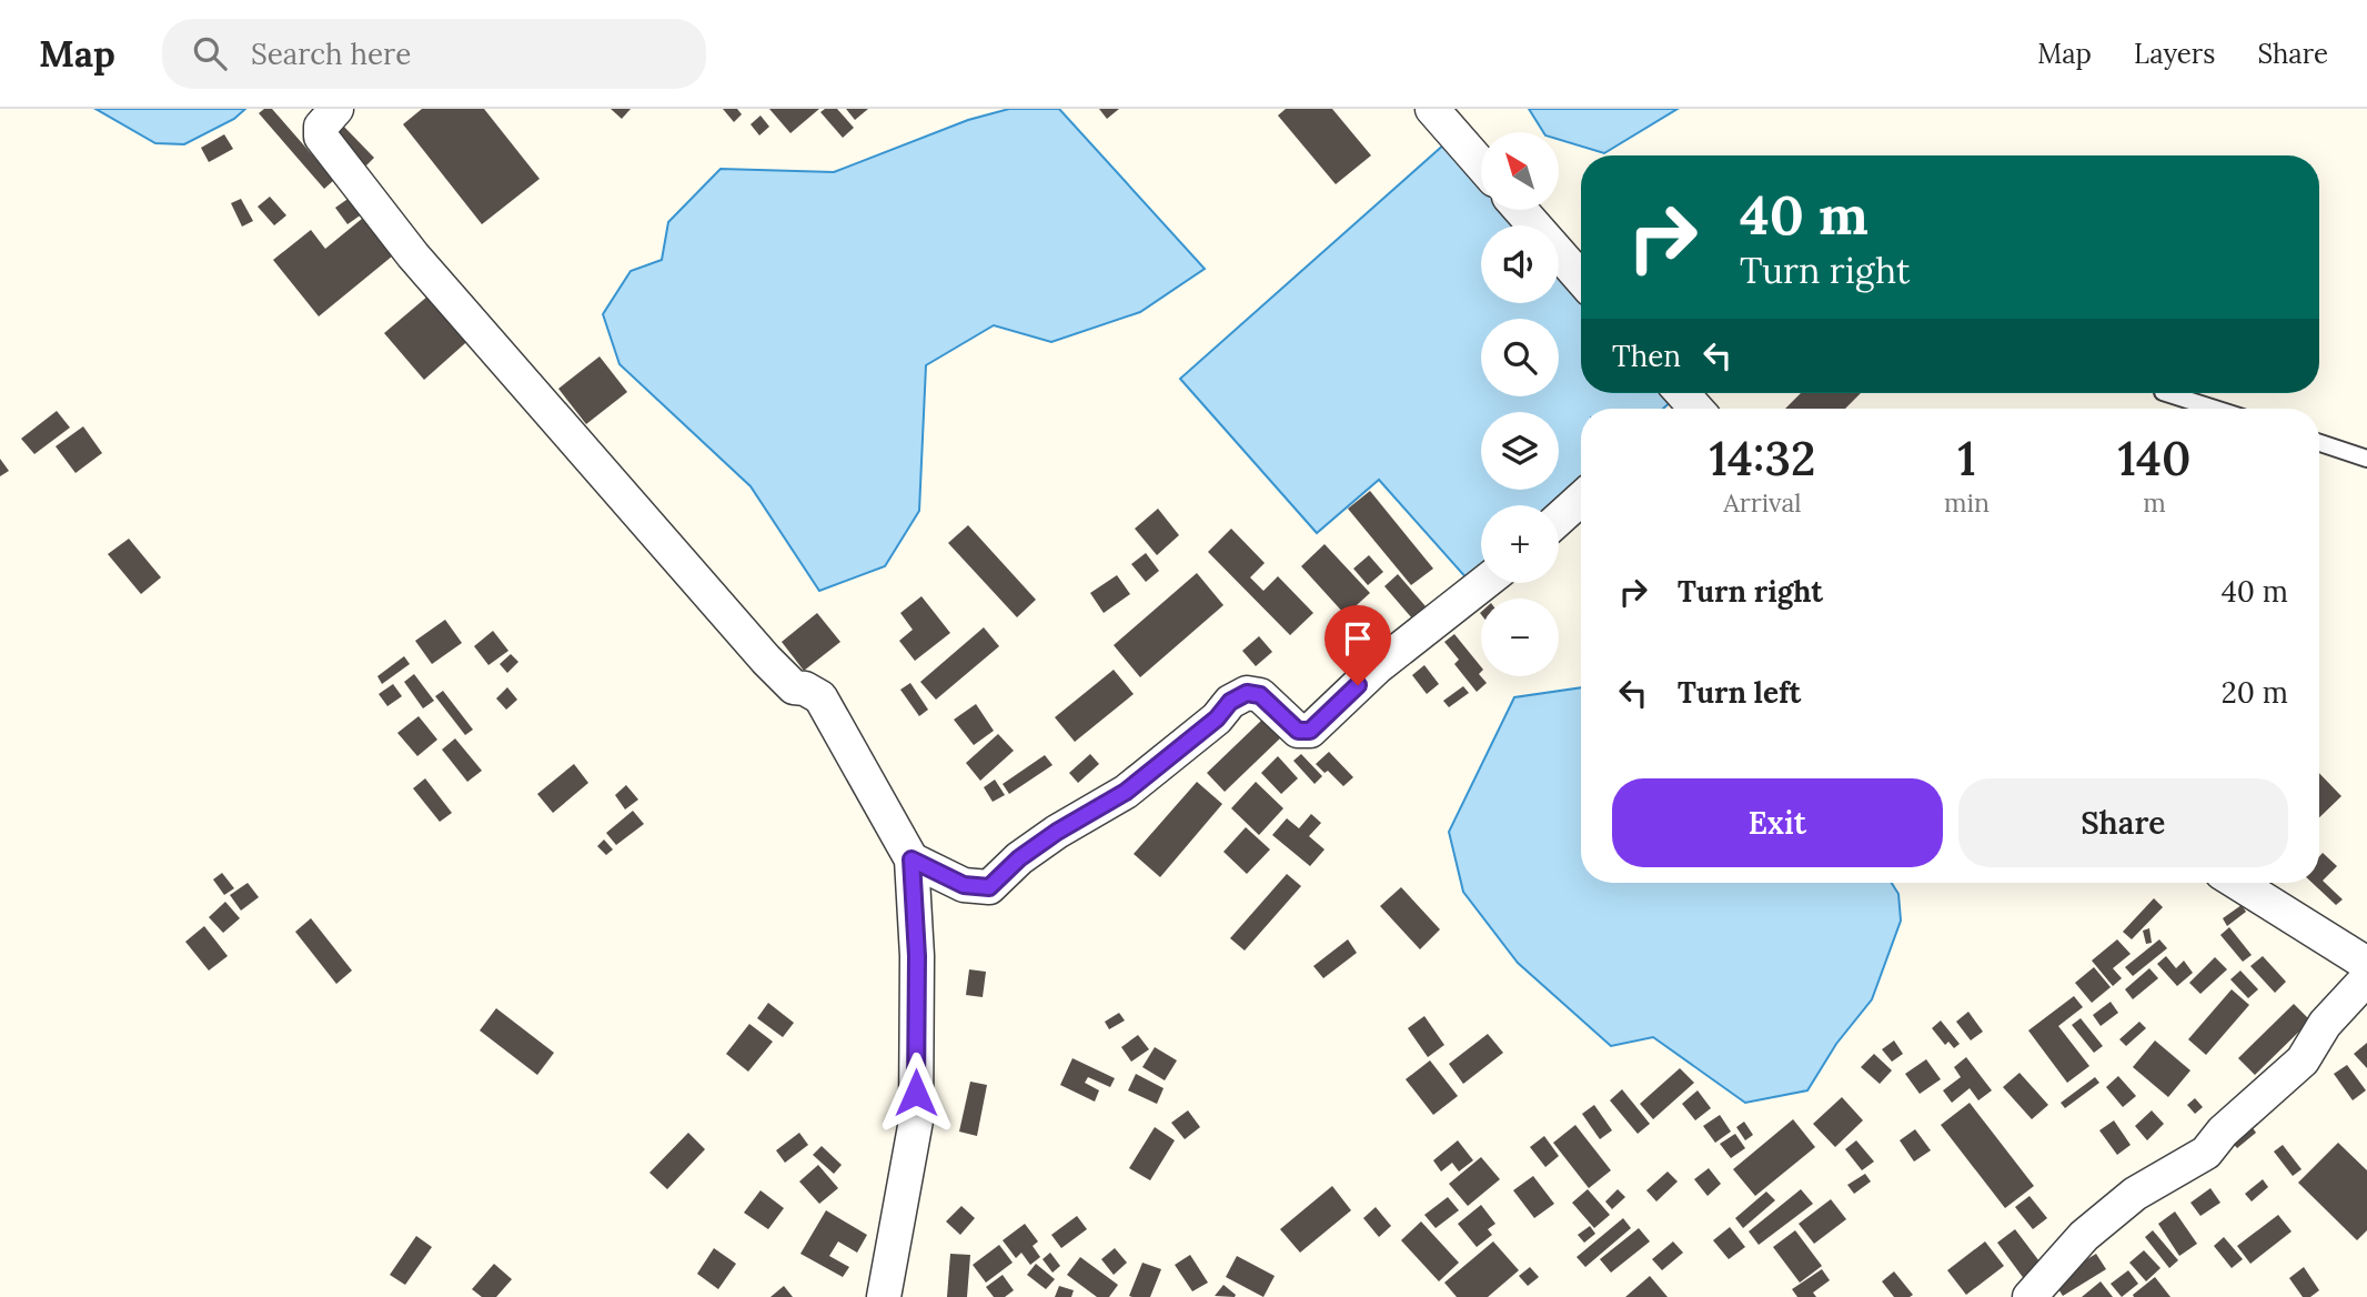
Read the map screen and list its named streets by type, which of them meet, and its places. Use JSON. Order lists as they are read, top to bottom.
{
  "north": "top left",
  "page": {
    "header": "Map",
    "search": "Search here",
    "nav": ["Map", "Layers", "Share"],
    "map_buttons": ["+", "−"],
    "turn": ["40 m", "Turn right"],
    "then": "Then",
    "eta": [
      "14:32",
      "Arrival",
      "1",
      "min",
      "140",
      "m"
    ],
    "list": [
      {
        "name": "Turn right",
        "value": "40 m"
      },
      {
        "name": "Turn left",
        "value": "20 m"
      }
    ],
    "buttons": ["Exit", "Share"]
  }
}
